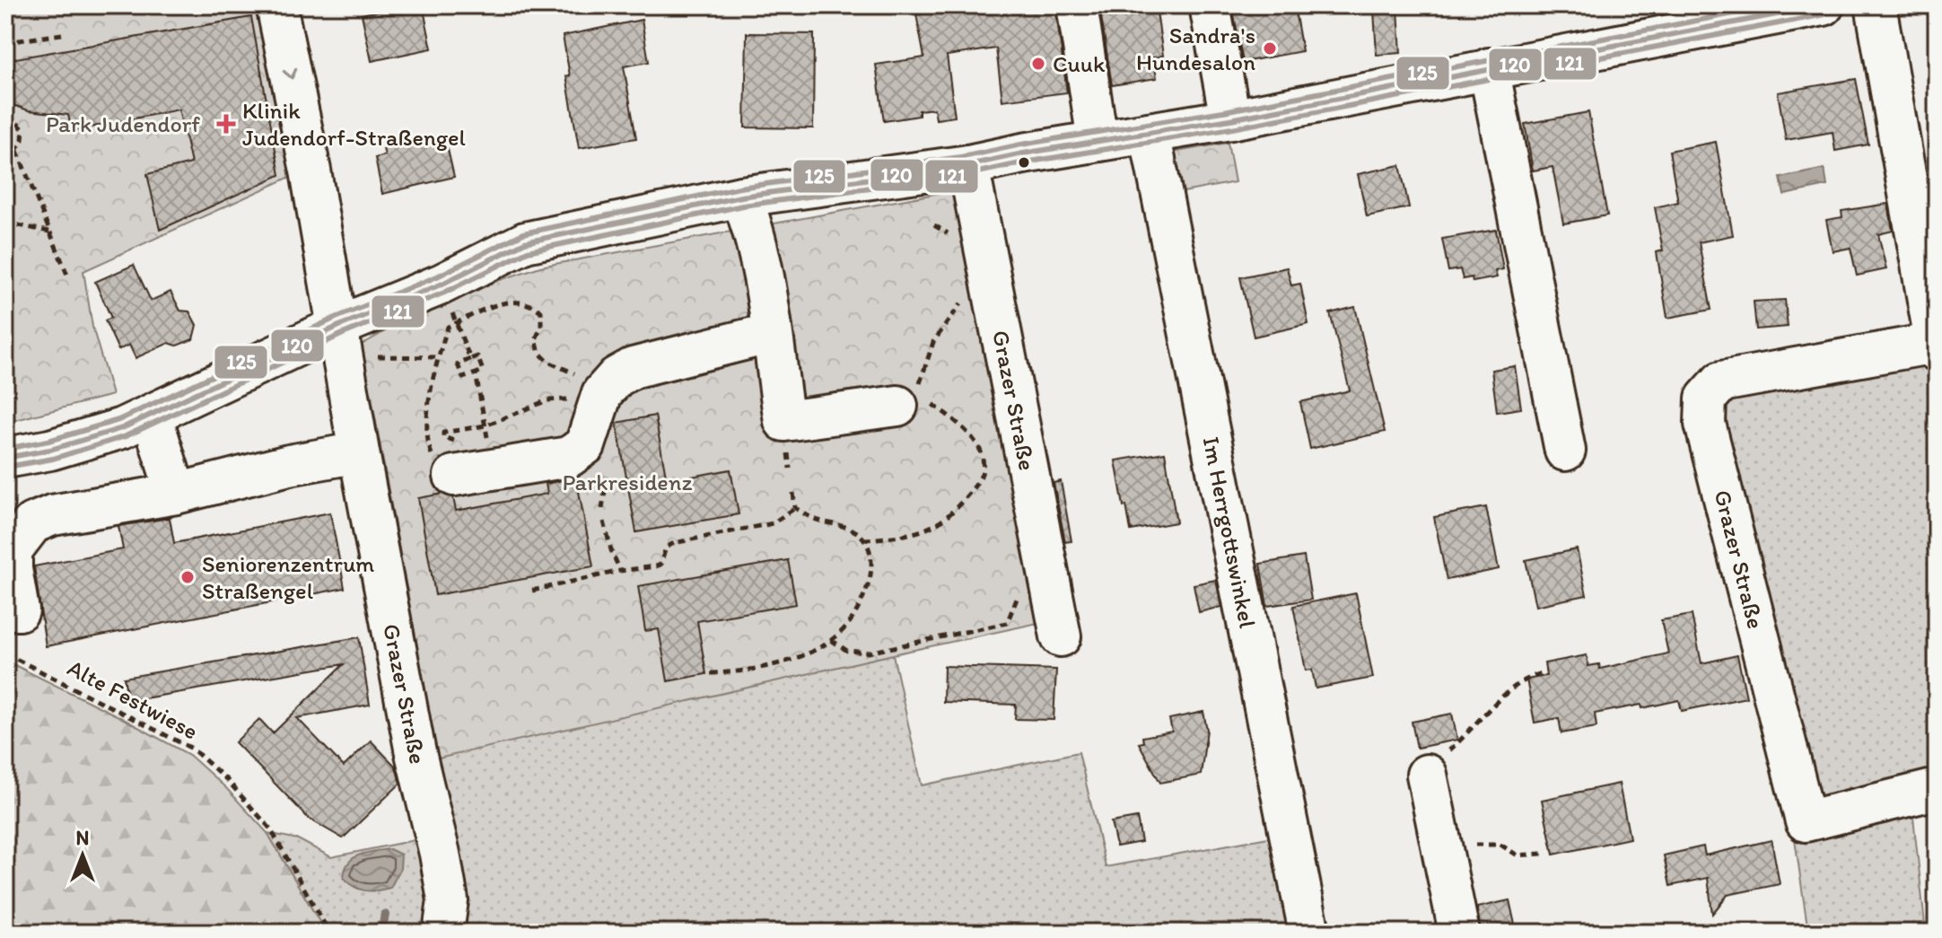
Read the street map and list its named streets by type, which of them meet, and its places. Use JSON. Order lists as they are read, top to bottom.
{
  "streets": {
    "street": ["Grazer Straße", "Im Herrgottswinkel"],
    "path": ["Alte Festwiese"]
  },
  "parks": ["Park Judendorf", "Parkresidenz"],
  "places": {
    "other": ["Sandra's Hundesalon", "Cuuk", "Seniorenzentrum Straßengel"],
    "health": ["Klinik Judendorf-Straßengel"]
  },
  "lines": ["transit line 120", "transit line 125", "transit line 121"],
  "north": "top"
}
